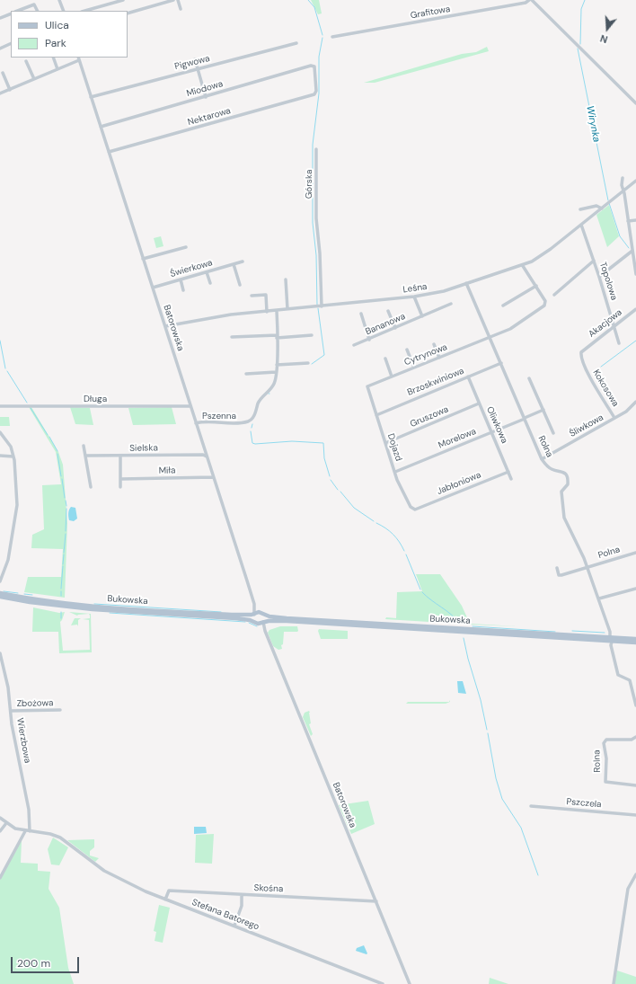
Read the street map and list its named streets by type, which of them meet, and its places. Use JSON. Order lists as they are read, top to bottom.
{
  "streets": {
    "main road": ["Bukowska"],
    "street": [
      "Grafitowa",
      "Pigwowa",
      "Miodowa",
      "Nektarowa",
      "Górska",
      "Świerkowa",
      "Topolowa",
      "Leśna",
      "Akacjowa",
      "Bananowa",
      "Batorowska",
      "Cytrynowa",
      "Brzoskwiniowa",
      "Kokosowa",
      "Długa",
      "Pszenna",
      "Gruszowa",
      "Oliwkowa",
      "Śliwkowa",
      "Morelowa",
      "Rolna",
      "Dojazd",
      "Sielska",
      "Miła",
      "Jabłoniowa",
      "Polna",
      "Zbożowa",
      "Wierzbowa",
      "Pszczela",
      "Skośna",
      "Stefana Batorego"
    ]
  },
  "crossings": [
    ["Pigwowa", "Batorowska"],
    ["Miodowa", "Nektarowa"],
    ["Miodowa", "Batorowska"],
    ["Nektarowa", "Batorowska"],
    ["Górska", "Leśna"],
    ["Świerkowa", "Batorowska"],
    ["Topolowa", "Leśna"],
    ["Topolowa", "Akacjowa"],
    ["Leśna", "Batorowska"],
    ["Leśna", "Pszenna"],
    ["Leśna", "Rolna"],
    ["Akacjowa", "Kokosowa"],
    ["Batorowska", "Długa"],
    ["Batorowska", "Pszenna"],
    ["Batorowska", "Sielska"],
    ["Batorowska", "Miła"],
    ["Batorowska", "Bukowska"],
    ["Batorowska", "Skośna"],
    ["Cytrynowa", "Rolna"],
    ["Cytrynowa", "Dojazd"],
    ["Brzoskwiniowa", "Oliwkowa"],
    ["Brzoskwiniowa", "Rolna"],
    ["Brzoskwiniowa", "Dojazd"],
    ["Kokosowa", "Śliwkowa"],
    ["Gruszowa", "Oliwkowa"],
    ["Gruszowa", "Dojazd"],
    ["Oliwkowa", "Morelowa"],
    ["Oliwkowa", "Jabłoniowa"],
    ["Śliwkowa", "Rolna"],
    ["Morelowa", "Rolna"],
    ["Morelowa", "Dojazd"],
    ["Rolna", "Polna"],
    ["Rolna", "Bukowska"],
    ["Dojazd", "Jabłoniowa"],
    ["Zbożowa", "Wierzbowa"],
    ["Wierzbowa", "Stefana Batorego"],
    ["Skośna", "Stefana Batorego"]
  ],
  "water": ["Wirynka"],
  "legend": ["Ulica", "Park"],
  "scale_bar": "200 m",
  "north": "bottom"
}
